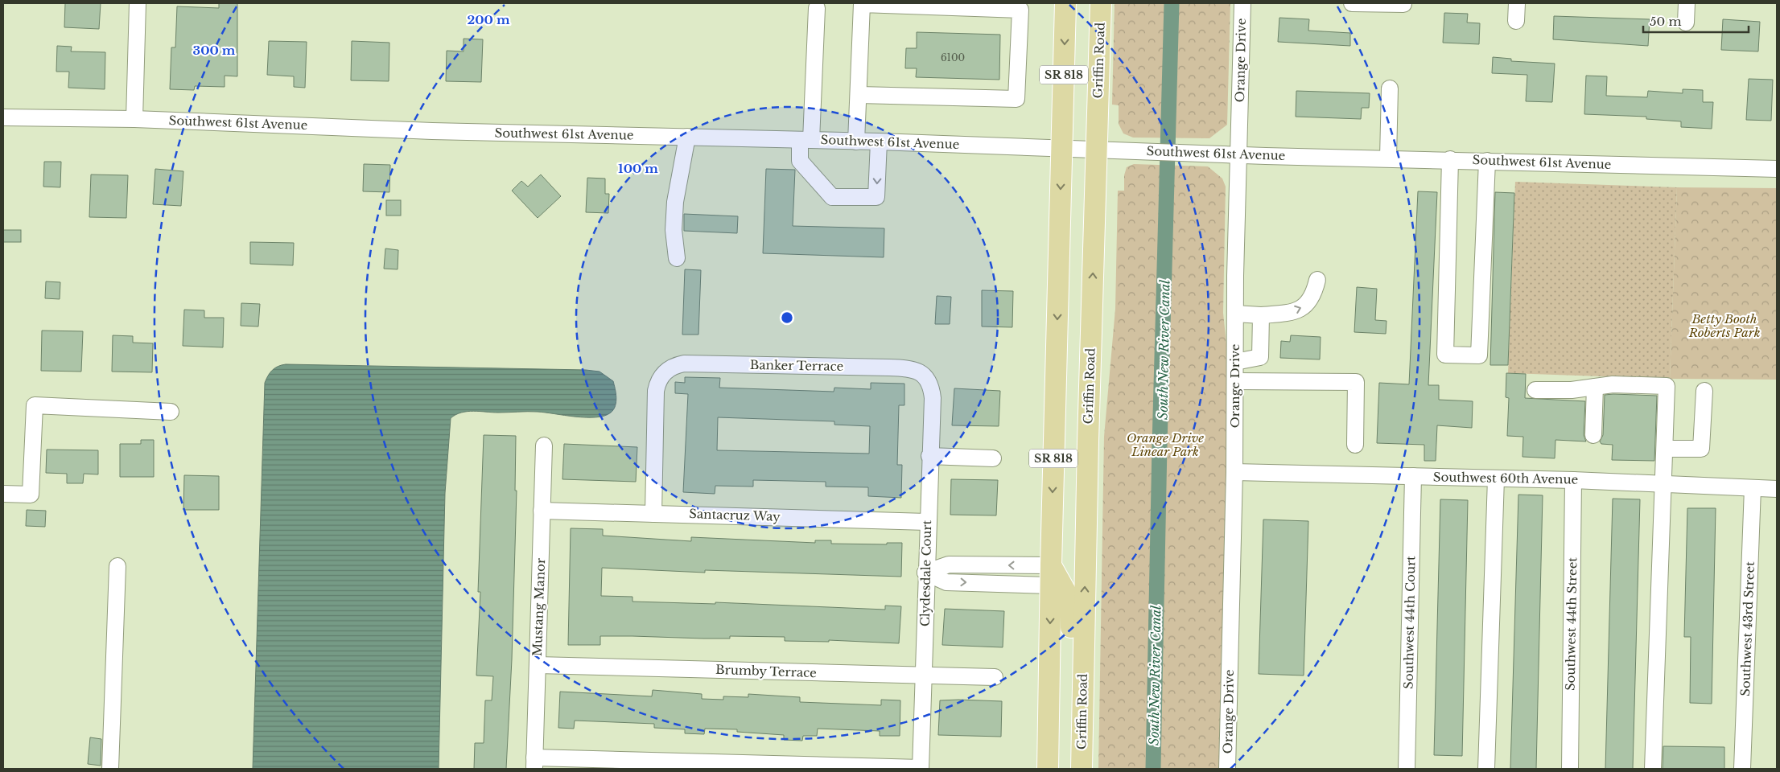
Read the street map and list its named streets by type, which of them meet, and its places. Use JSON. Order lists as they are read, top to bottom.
{
  "streets": {
    "main road": ["Griffin Road", "SR 818"],
    "street": [
      "Orange Drive",
      "Southwest 61st Avenue",
      "Banker Terrace",
      "Southwest 60th Avenue",
      "Santacruz Way",
      "Clydesdale Court",
      "Mustang Manor",
      "Southwest 44th Court",
      "Southwest 44th Street",
      "Southwest 43rd Street",
      "Brumby Terrace"
    ]
  },
  "crossings": [
    ["Griffin Road", "Southwest 61st Avenue"],
    ["Orange Drive", "Southwest 61st Avenue"],
    ["Orange Drive", "Southwest 60th Avenue"],
    ["SR 818", "Southwest 61st Avenue"],
    ["Banker Terrace", "Santacruz Way"],
    ["Banker Terrace", "Clydesdale Court"],
    ["Southwest 60th Avenue", "Southwest 44th Court"],
    ["Southwest 60th Avenue", "Southwest 44th Street"],
    ["Southwest 60th Avenue", "Southwest 43rd Street"],
    ["Santacruz Way", "Clydesdale Court"],
    ["Santacruz Way", "Mustang Manor"],
    ["Clydesdale Court", "Brumby Terrace"],
    ["Mustang Manor", "Brumby Terrace"]
  ],
  "water": ["South New River Canal"],
  "parks": ["Betty Booth Roberts Park", "Orange Drive Linear Park"],
  "house_numbers": ["6100"],
  "scale_bar": "50 m",
  "rings": ["200 m", "300 m", "100 m"]
}
